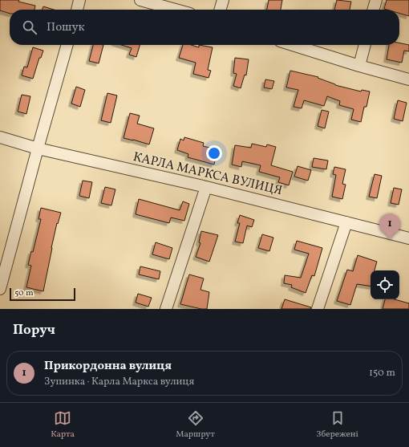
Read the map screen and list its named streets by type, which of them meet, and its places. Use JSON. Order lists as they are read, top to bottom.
{
  "streets": {
    "street": ["КАРЛА МАРКСА ВУЛИЦЯ"]
  },
  "scale_bar": "50 m",
  "page": {
    "search": "Пошук",
    "pins": "1",
    "scale": "50 m",
    "heading": "Поруч",
    "list": [
      {
        "mark": "1",
        "name": "Прикордонна вулиця",
        "note": "Зупинка · Карла Маркса вулиця",
        "value": "150 m"
      }
    ],
    "nav": ["Карта", "Маршрут", "Збережені"]
  }
}
